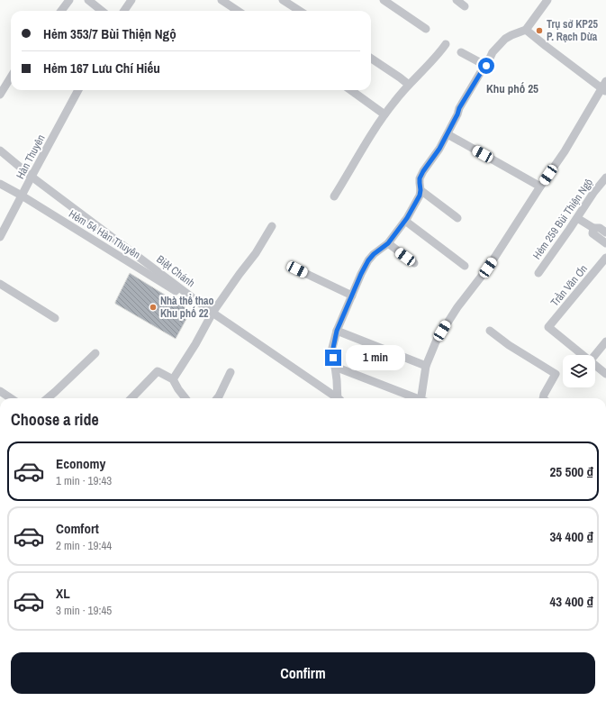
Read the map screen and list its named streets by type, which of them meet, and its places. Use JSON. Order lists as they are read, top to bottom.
{
  "streets": {
    "street": [
      "Hàn Thuyên",
      "Hẻm 259 Bùi Thiện Ngộ",
      "Hẻm 54 Hàn Thuyên",
      "Biệt Chánh",
      "Trần Văn Ơn"
    ]
  },
  "crossings": [
    ["Hàn Thuyên", "Hẻm 54 Hàn Thuyên"],
    ["Hàn Thuyên", "Biệt Chánh"],
    ["Hẻm 54 Hàn Thuyên", "Biệt Chánh"]
  ],
  "districts": ["Khu phố 25"],
  "places": ["Trụ sở KP25 P. Rạch Dừa", "Nhà thể thao Khu phố 22"],
  "page": {
    "banner": ["Hẻm 353/7 Bùi Thiện Ngộ", "Hẻm 167 Lưu Chí Hiếu"],
    "bubble": "1 min",
    "heading": "Choose a ride",
    "list": [
      {
        "name": "Economy",
        "note": "1 min · 19:43",
        "value": "25 500 ₫"
      },
      {
        "name": "Comfort",
        "note": "2 min · 19:44",
        "value": "34 400 ₫"
      },
      {
        "name": "XL",
        "note": "3 min · 19:45",
        "value": "43 400 ₫"
      }
    ],
    "buttons": "Confirm"
  }
}
